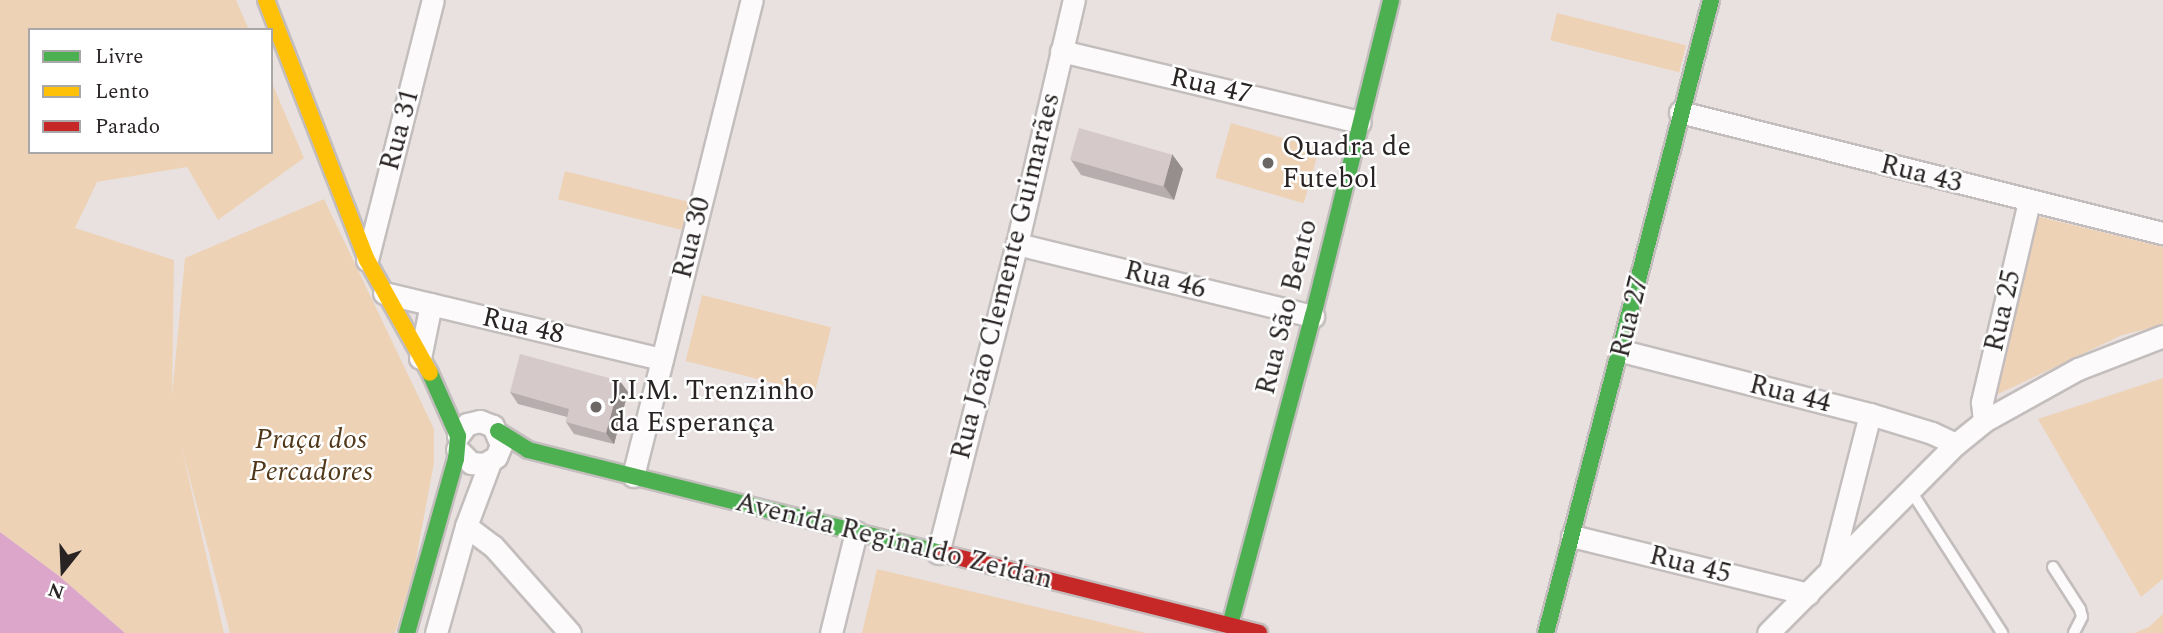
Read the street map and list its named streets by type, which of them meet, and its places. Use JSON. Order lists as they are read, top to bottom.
{
  "streets": {
    "street": [
      "Rua 47",
      "Rua 31",
      "Rua 43",
      "Rua 30",
      "Rua João Clemente Guimarães",
      "Rua 46",
      "Rua São Bento",
      "Rua 25",
      "Rua 27",
      "Rua 48",
      "Rua 44",
      "Avenida Reginaldo Zeidan",
      "Rua 45"
    ]
  },
  "crossings": [
    ["Rua 47", "Rua João Clemente Guimarães"],
    ["Rua 47", "Rua São Bento"],
    ["Rua 31", "Avenida Reginaldo Zeidan"],
    ["Rua 43", "Rua 25"],
    ["Rua 43", "Rua 27"],
    ["Rua 30", "Rua 48"],
    ["Rua 30", "Avenida Reginaldo Zeidan"],
    ["Rua João Clemente Guimarães", "Rua 46"],
    ["Rua João Clemente Guimarães", "Avenida Reginaldo Zeidan"],
    ["Rua 46", "Rua São Bento"],
    ["Rua São Bento", "Avenida Reginaldo Zeidan"],
    ["Rua 27", "Rua 44"],
    ["Rua 27", "Rua 45"],
    ["Rua 48", "Avenida Reginaldo Zeidan"]
  ],
  "parks": ["Praça dos Percadores"],
  "places": ["Quadra de Futebol", "J.I.M. Trenzinho da Esperança"],
  "legend": ["Livre", "Lento", "Parado"],
  "north": "bottom"
}
